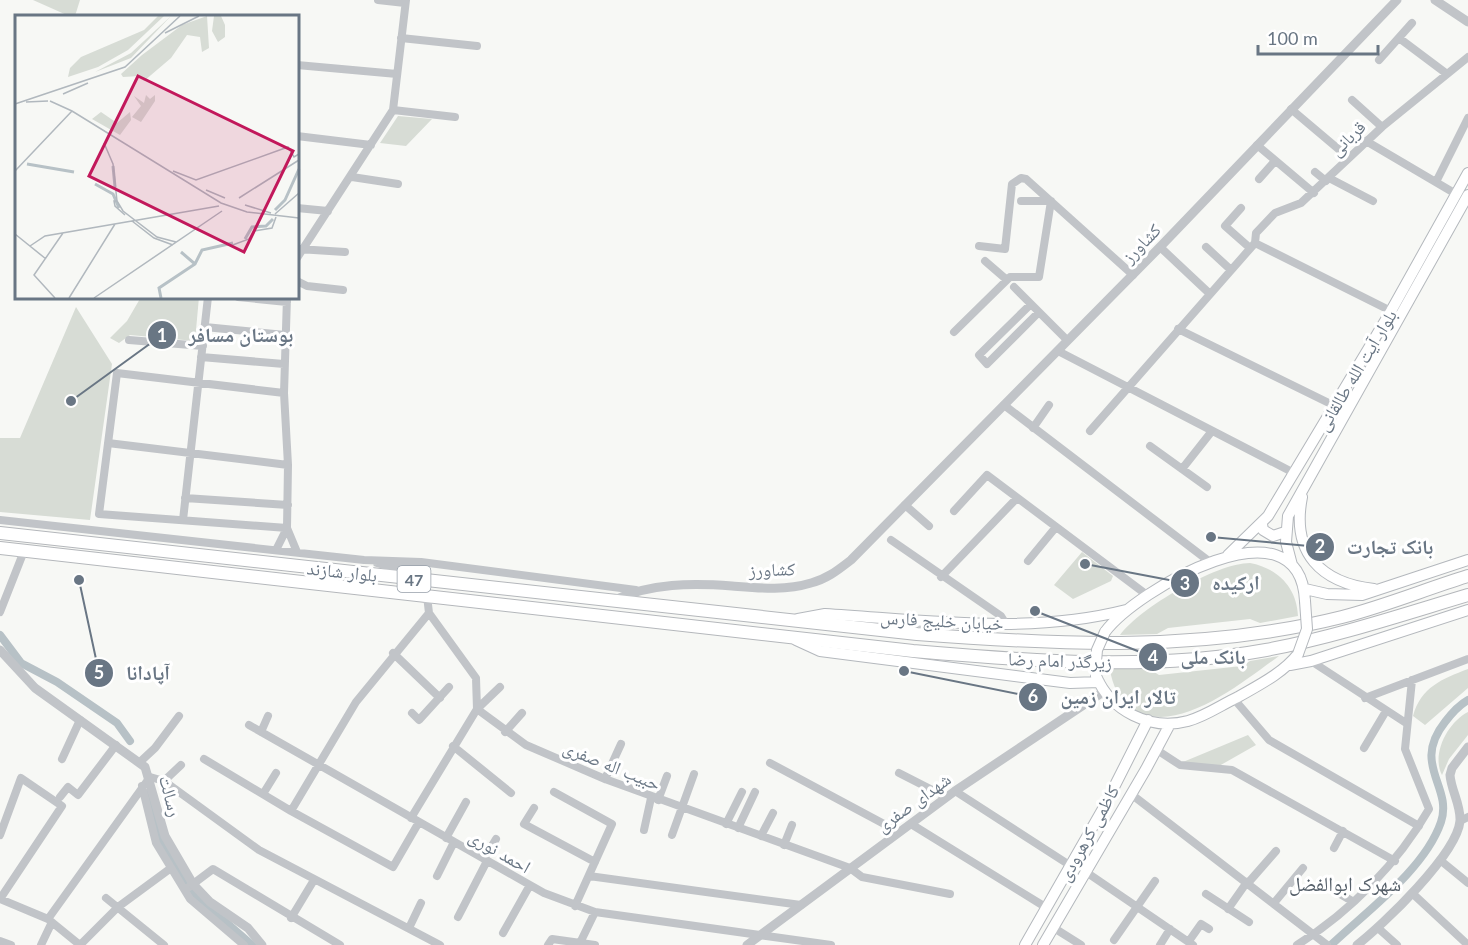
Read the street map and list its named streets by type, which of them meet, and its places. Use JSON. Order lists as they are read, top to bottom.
{
  "streets": {
    "highway": ["بلوار شازند", "47", "زیرگذر امام رضا"],
    "main road": ["بلوار آیت الله طالقانی", "خیابان خلیج فارس", "کاظمی کرهرودی"],
    "street": [
      "قربانی",
      "کشاورز",
      "حبیب اله صفری",
      "رسالت",
      "شهدای صفری",
      "احمد نوری"
    ]
  },
  "crossings": [
    ["کشاورز", "بلوار شازند"],
    ["بلوار آیت الله طالقانی", "خیابان خلیج فارس"],
    ["بلوار آیت الله طالقانی", "شهدای صفری"],
    ["بلوار آیت الله طالقانی", "کاظمی کرهرودی"],
    ["بلوار شازند", "خیابان خلیج فارس"],
    ["بلوار شازند", "زیرگذر امام رضا"],
    ["خیابان خلیج فارس", "شهدای صفری"],
    ["خیابان خلیج فارس", "کاظمی کرهرودی"],
    ["حبیب اله صفری", "شهدای صفری"],
    ["شهدای صفری", "کاظمی کرهرودی"],
    ["شهدای صفری", "احمد نوری"]
  ],
  "districts": ["شهرک ابوالفضل"],
  "places": [
    "بوستان مسافر",
    "بانک تجارت",
    "ارکیده",
    "آپادانا",
    "بانک ملی",
    "تالار ایران زمین"
  ],
  "scale_bar": "100 m"
}
